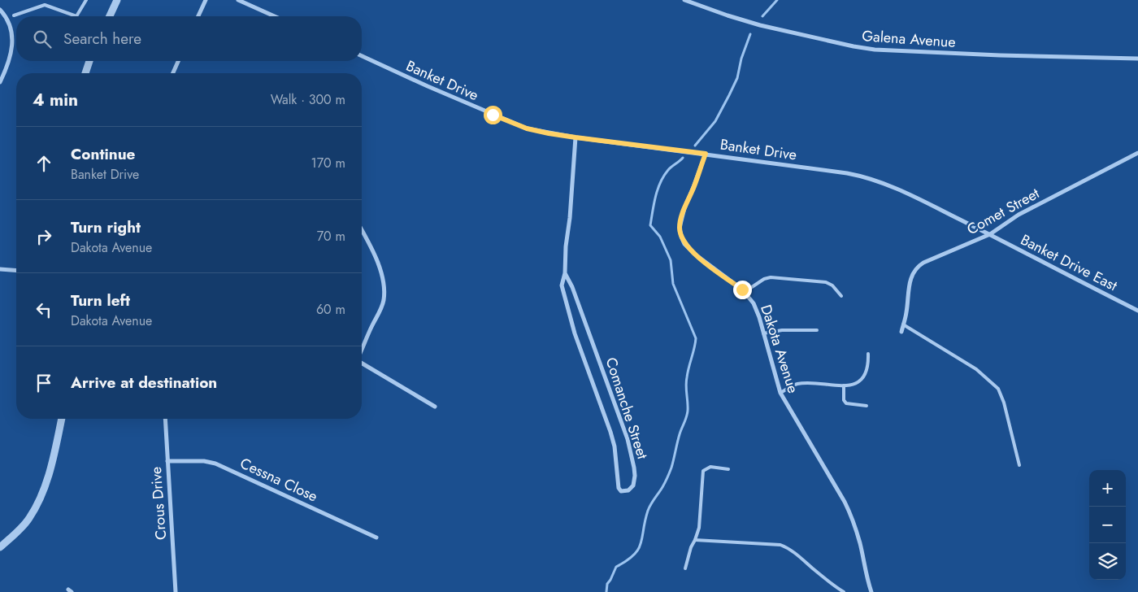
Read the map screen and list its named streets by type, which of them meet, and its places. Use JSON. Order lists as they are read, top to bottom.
{
  "streets": {
    "street": [
      "Galena Avenue",
      "Banket Drive",
      "Comet Street",
      "Banket Drive East",
      "Dakota Avenue",
      "Comanche Street",
      "Cessna Close",
      "Crous Drive"
    ]
  },
  "crossings": [
    ["Banket Drive", "Comet Street"],
    ["Banket Drive", "Banket Drive East"],
    ["Banket Drive", "Dakota Avenue"],
    ["Banket Drive", "Comanche Street"],
    ["Comet Street", "Banket Drive East"],
    ["Cessna Close", "Crous Drive"]
  ],
  "page": {
    "search": "Search here",
    "heading": ["4 min", "Walk · 300 m"],
    "list": [
      ["Continue", "Banket Drive", "170 m"],
      ["Turn right", "Dakota Avenue", "70 m"],
      ["Turn left", "Dakota Avenue", "60 m"],
      "Arrive at destination"
    ],
    "map_buttons": ["+", "−"]
  }
}
